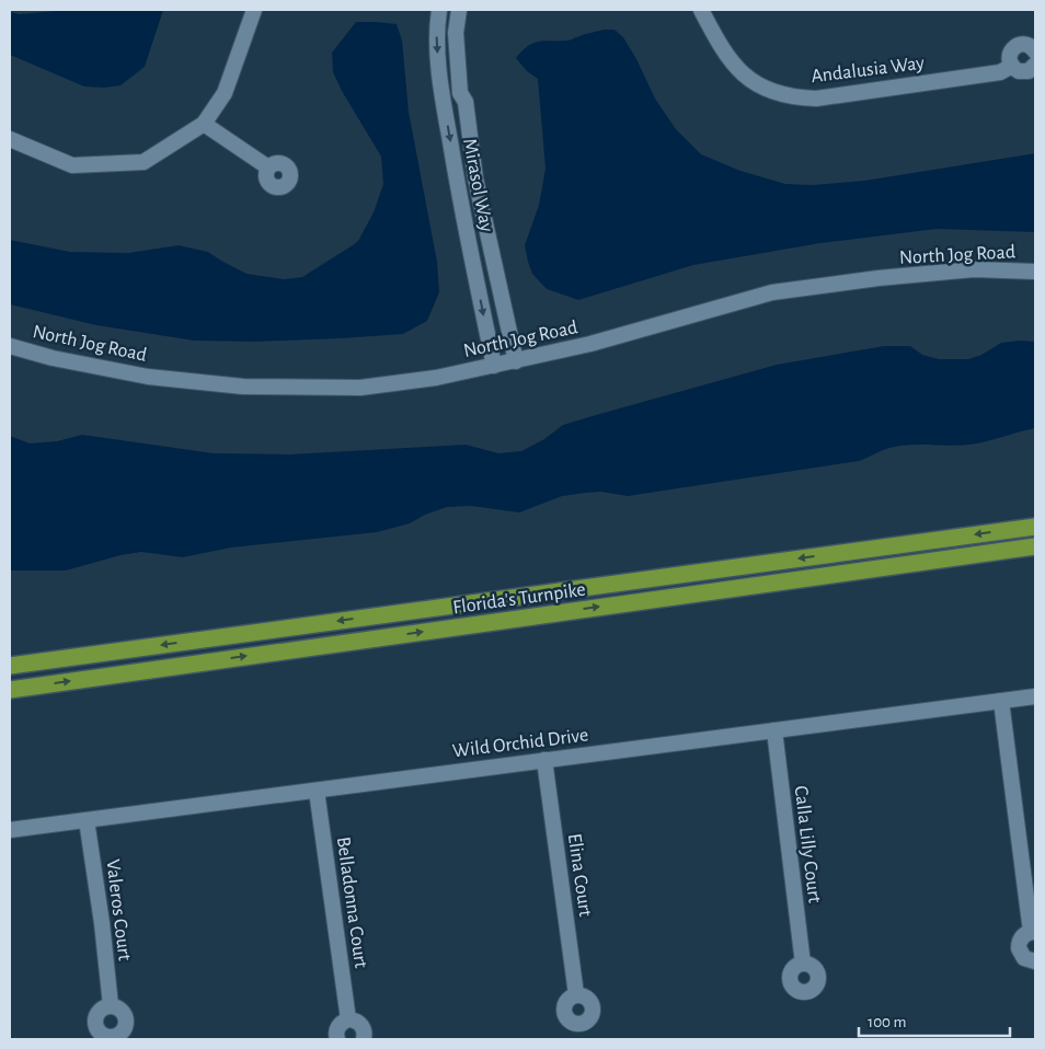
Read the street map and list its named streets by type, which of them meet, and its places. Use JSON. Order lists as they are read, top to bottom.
{
  "streets": {
    "highway": ["Florida's Turnpike"],
    "street": [
      "Andalusia Way",
      "Mirasol Way",
      "North Jog Road",
      "Wild Orchid Drive",
      "Calla Lilly Court",
      "Elina Court",
      "Belladonna Court",
      "Valeros Court"
    ]
  },
  "crossings": [
    ["Mirasol Way", "North Jog Road"],
    ["Wild Orchid Drive", "Calla Lilly Court"],
    ["Wild Orchid Drive", "Elina Court"],
    ["Wild Orchid Drive", "Belladonna Court"],
    ["Wild Orchid Drive", "Valeros Court"]
  ],
  "scale_bar": "100 m"
}
